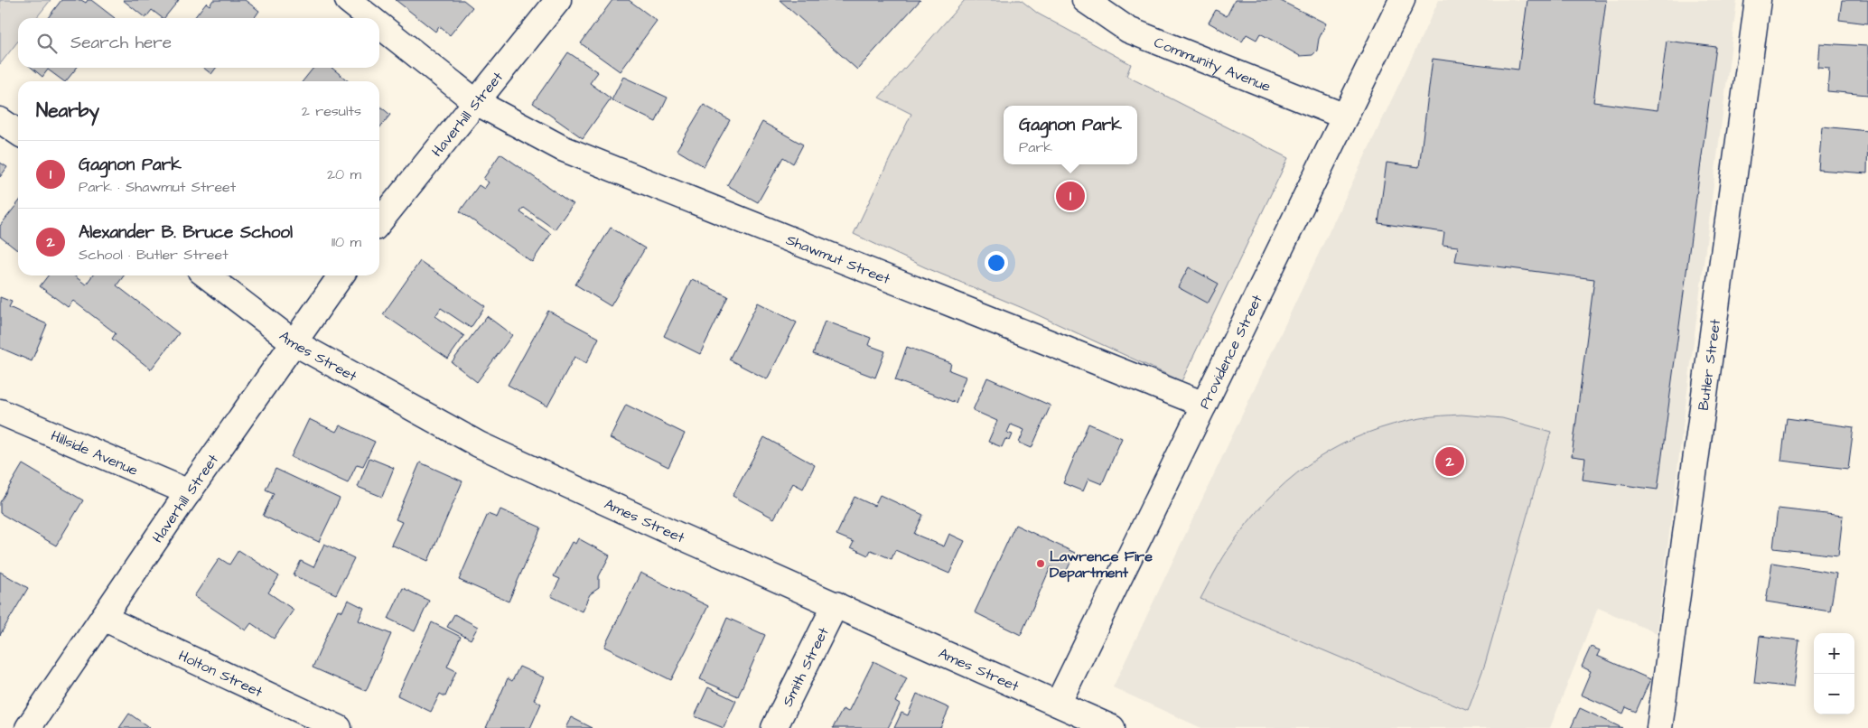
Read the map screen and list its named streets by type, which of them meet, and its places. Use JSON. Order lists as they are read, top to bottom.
{
  "streets": {
    "street": [
      "Community Avenue",
      "Haverhill Street",
      "Shawmut Street",
      "Providence Street",
      "Ames Street",
      "Butler Street",
      "Hillside Avenue",
      "Smith Street",
      "Holton Street"
    ]
  },
  "crossings": [
    ["Community Avenue", "Providence Street"],
    ["Haverhill Street", "Shawmut Street"],
    ["Haverhill Street", "Ames Street"],
    ["Haverhill Street", "Hillside Avenue"],
    ["Haverhill Street", "Holton Street"],
    ["Shawmut Street", "Providence Street"],
    ["Providence Street", "Ames Street"],
    ["Ames Street", "Smith Street"]
  ],
  "places": ["Lawrence Fire Department"],
  "page": {
    "search": "Search here",
    "heading": ["Nearby", "2 results"],
    "popup": ["Gagnon Park", "Park"],
    "list": [
      {
        "mark": "1",
        "name": "Gagnon Park",
        "note": "Park · Shawmut Street",
        "value": "20 m"
      },
      {
        "mark": "2",
        "name": "Alexander B. Bruce School",
        "note": "School · Butler Street",
        "value": "110 m"
      }
    ],
    "pins": ["1", "2"],
    "map_buttons": ["+", "−"]
  }
}
